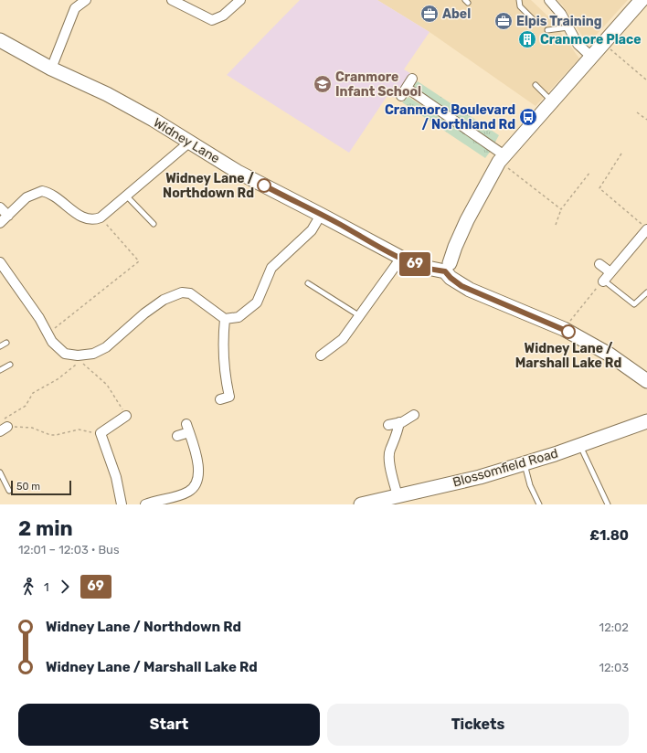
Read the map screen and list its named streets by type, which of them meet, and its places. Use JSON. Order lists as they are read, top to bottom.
{
  "streets": {
    "street": ["Widney Lane", "Blossomfield Road"]
  },
  "places": {
    "office": ["Abel", "Elpis Training"],
    "building": ["Cranmore Place"],
    "school or university": ["Cranmore Infant School"],
    "bus stop": ["Cranmore Boulevard / Northland Rd"],
    "other": ["Widney Lane / Northdown Rd", "Widney Lane / Marshall Lake Rd"]
  },
  "lines": ["bus line 69"],
  "scale_bar": "50 m",
  "page": {
    "on_map": "69",
    "scale": "50 m",
    "heading": ["2 min", "12:01 – 12:03 · Bus", "£1.80"],
    "legs": ["1", "69"],
    "list": [
      {
        "name": "Widney Lane / Northdown Rd",
        "value": "12:02"
      },
      {
        "name": "Widney Lane / Marshall Lake Rd",
        "value": "12:03"
      }
    ],
    "buttons": ["Start", "Tickets"]
  }
}
